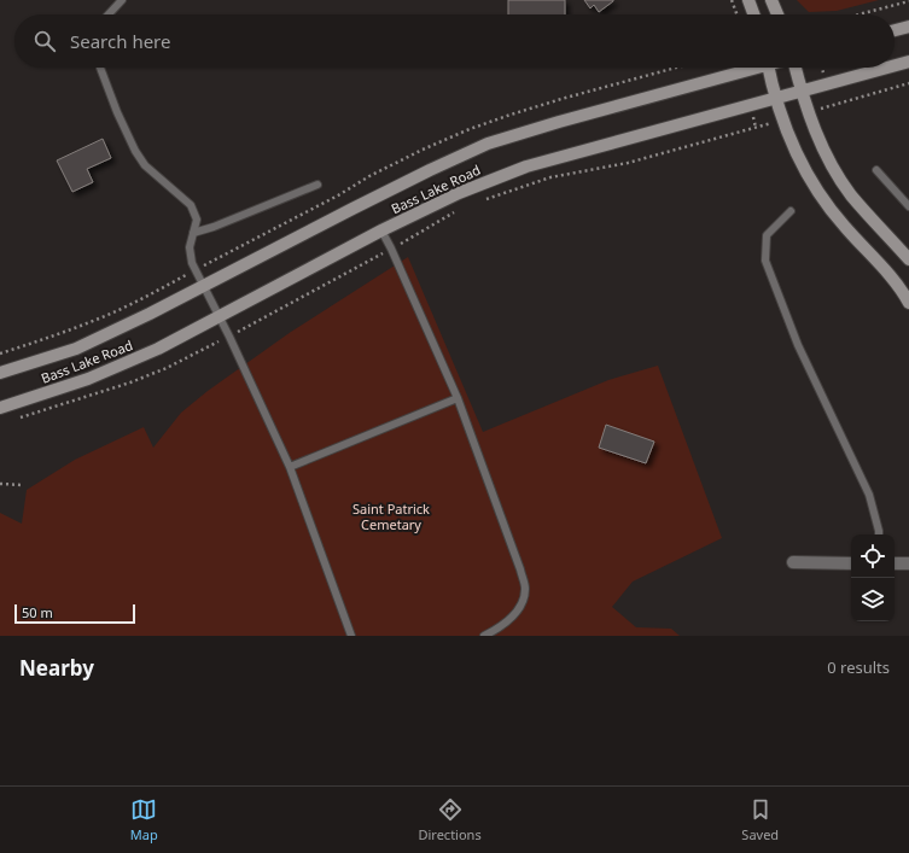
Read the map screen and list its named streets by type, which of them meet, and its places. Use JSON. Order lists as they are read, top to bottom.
{
  "streets": {
    "main road": ["Bass Lake Road"]
  },
  "parks": ["Saint Patrick Cemetary"],
  "scale_bar": "50 m",
  "page": {
    "search": "Search here",
    "scale": "50 m",
    "heading": ["Nearby", "0 results"],
    "nav": ["Map", "Directions", "Saved"]
  }
}
